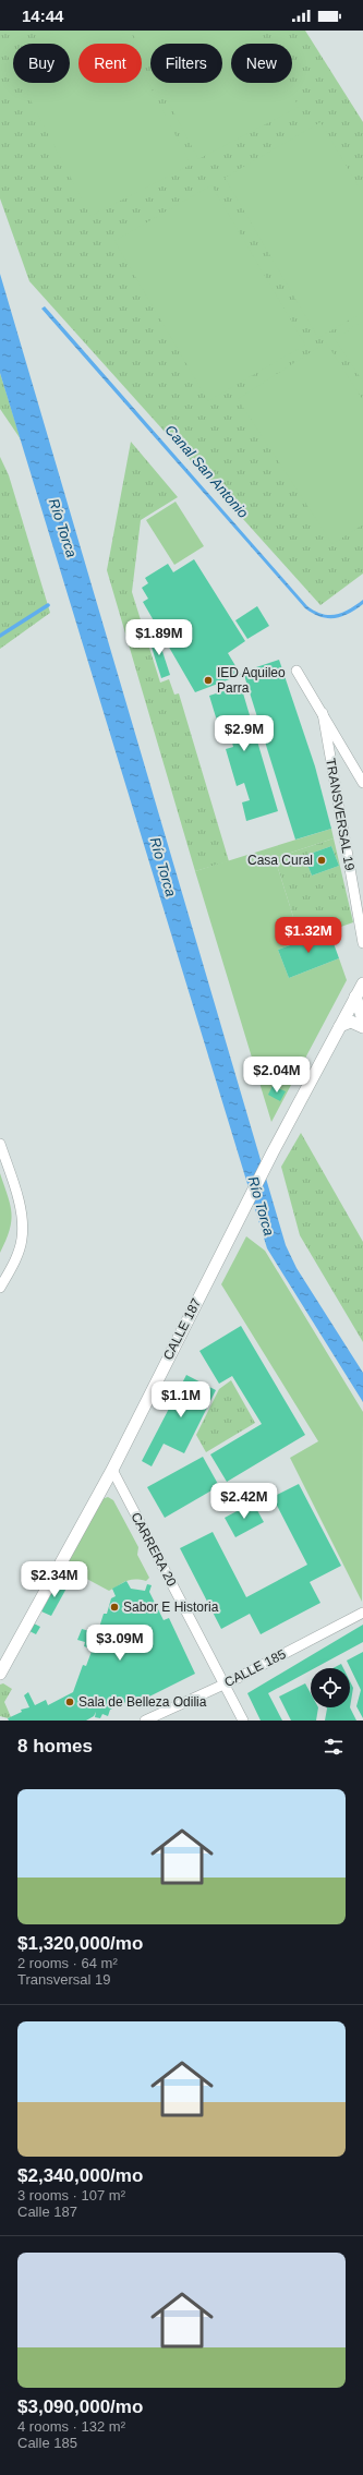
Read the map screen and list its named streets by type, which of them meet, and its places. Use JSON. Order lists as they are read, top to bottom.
{
  "streets": {
    "street": [
      "TRANSVERSAL 19",
      "CALLE 187",
      "CARRERA 20",
      "CALLE 185"
    ]
  },
  "crossings": [
    ["CALLE 187", "CARRERA 20"],
    ["CARRERA 20", "CALLE 185"]
  ],
  "water": ["Canal San Antonio", "Río Torca"],
  "places": [
    "IED Aquileo Parra",
    "Casa Cural",
    "Sabor E Historia",
    "Sala de Belleza Odilia"
  ],
  "page": {
    "status": "14:44",
    "chip": [
      "Buy",
      "Rent",
      "Filters",
      "New"
    ],
    "price": [
      "$1.89M",
      "$2.9M",
      "$1.32M",
      "$2.04M",
      "$1.1M",
      "$2.42M",
      "$2.34M",
      "$3.09M"
    ],
    "heading": "8 homes",
    "list": [
      {
        "name": "$1,320,000/mo",
        "note": "2 rooms · 64 m² · Transversal 19"
      },
      {
        "name": "$2,340,000/mo",
        "note": "3 rooms · 107 m² · Calle 187"
      },
      {
        "name": "$3,090,000/mo",
        "note": "4 rooms · 132 m² · Calle 185"
      }
    ]
  }
}
